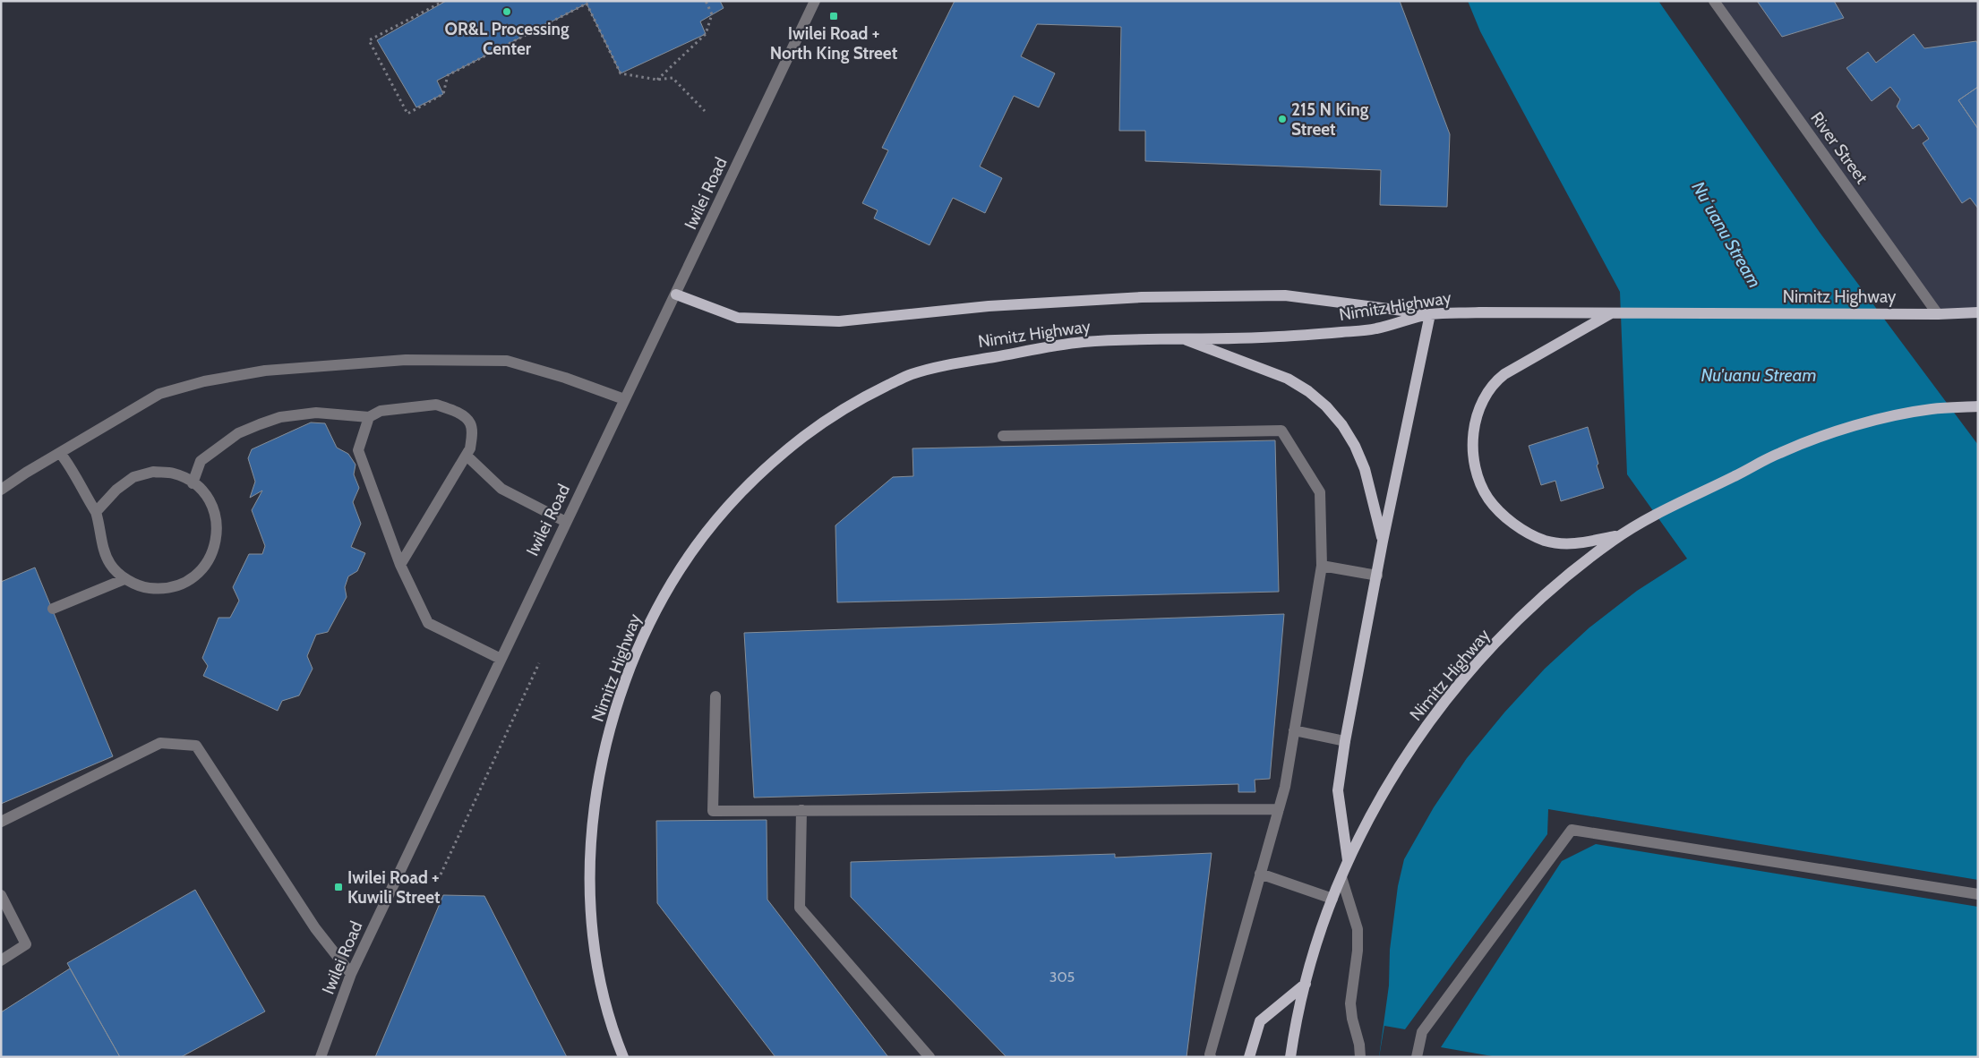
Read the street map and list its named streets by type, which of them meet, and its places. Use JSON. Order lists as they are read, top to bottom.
{
  "streets": {
    "main road": ["Nimitz Highway"],
    "street": ["River Street", "Iwilei Road"]
  },
  "crossings": [
    ["River Street", "Nimitz Highway"]
  ],
  "water": ["Nuʻuanu Stream", "Nu'uanu Stream"],
  "places": {
    "other": ["OR&L Processing Center", "215 N King Street"],
    "transit": ["Iwilei Road + North King Street", "Iwilei Road + Kuwili Street"]
  },
  "house_numbers": ["305"]
}
